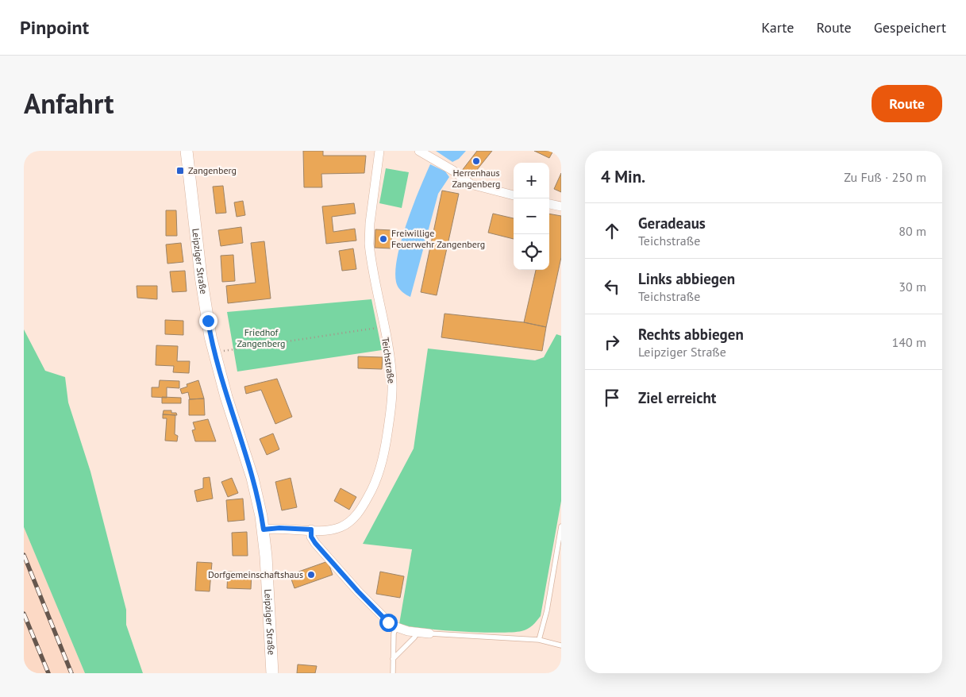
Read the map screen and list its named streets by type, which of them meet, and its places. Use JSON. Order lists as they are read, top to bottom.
{
  "streets": {
    "street": ["Leipziger Straße", "Teichstraße"]
  },
  "crossings": [
    ["Leipziger Straße", "Teichstraße"]
  ],
  "parks": ["Friedhof Zangenberg"],
  "places": {
    "other": ["Herrenhaus Zangenberg", "Freiwillige Feuerwehr Zangenberg", "Dorfgemeinschaftshaus"],
    "transit": ["Zangenberg"]
  },
  "page": {
    "header": "Pinpoint",
    "nav": ["Karte", "Route", "Gespeichert"],
    "title": "Anfahrt",
    "buttons": "Route",
    "heading": ["4 Min.", "Zu Fuß · 250 m"],
    "map_buttons": ["+", "−"],
    "list": [
      ["Geradeaus", "Teichstraße", "80 m"],
      ["Links abbiegen", "Teichstraße", "30 m"],
      ["Rechts abbiegen", "Leipziger Straße", "140 m"],
      "Ziel erreicht"
    ]
  }
}
